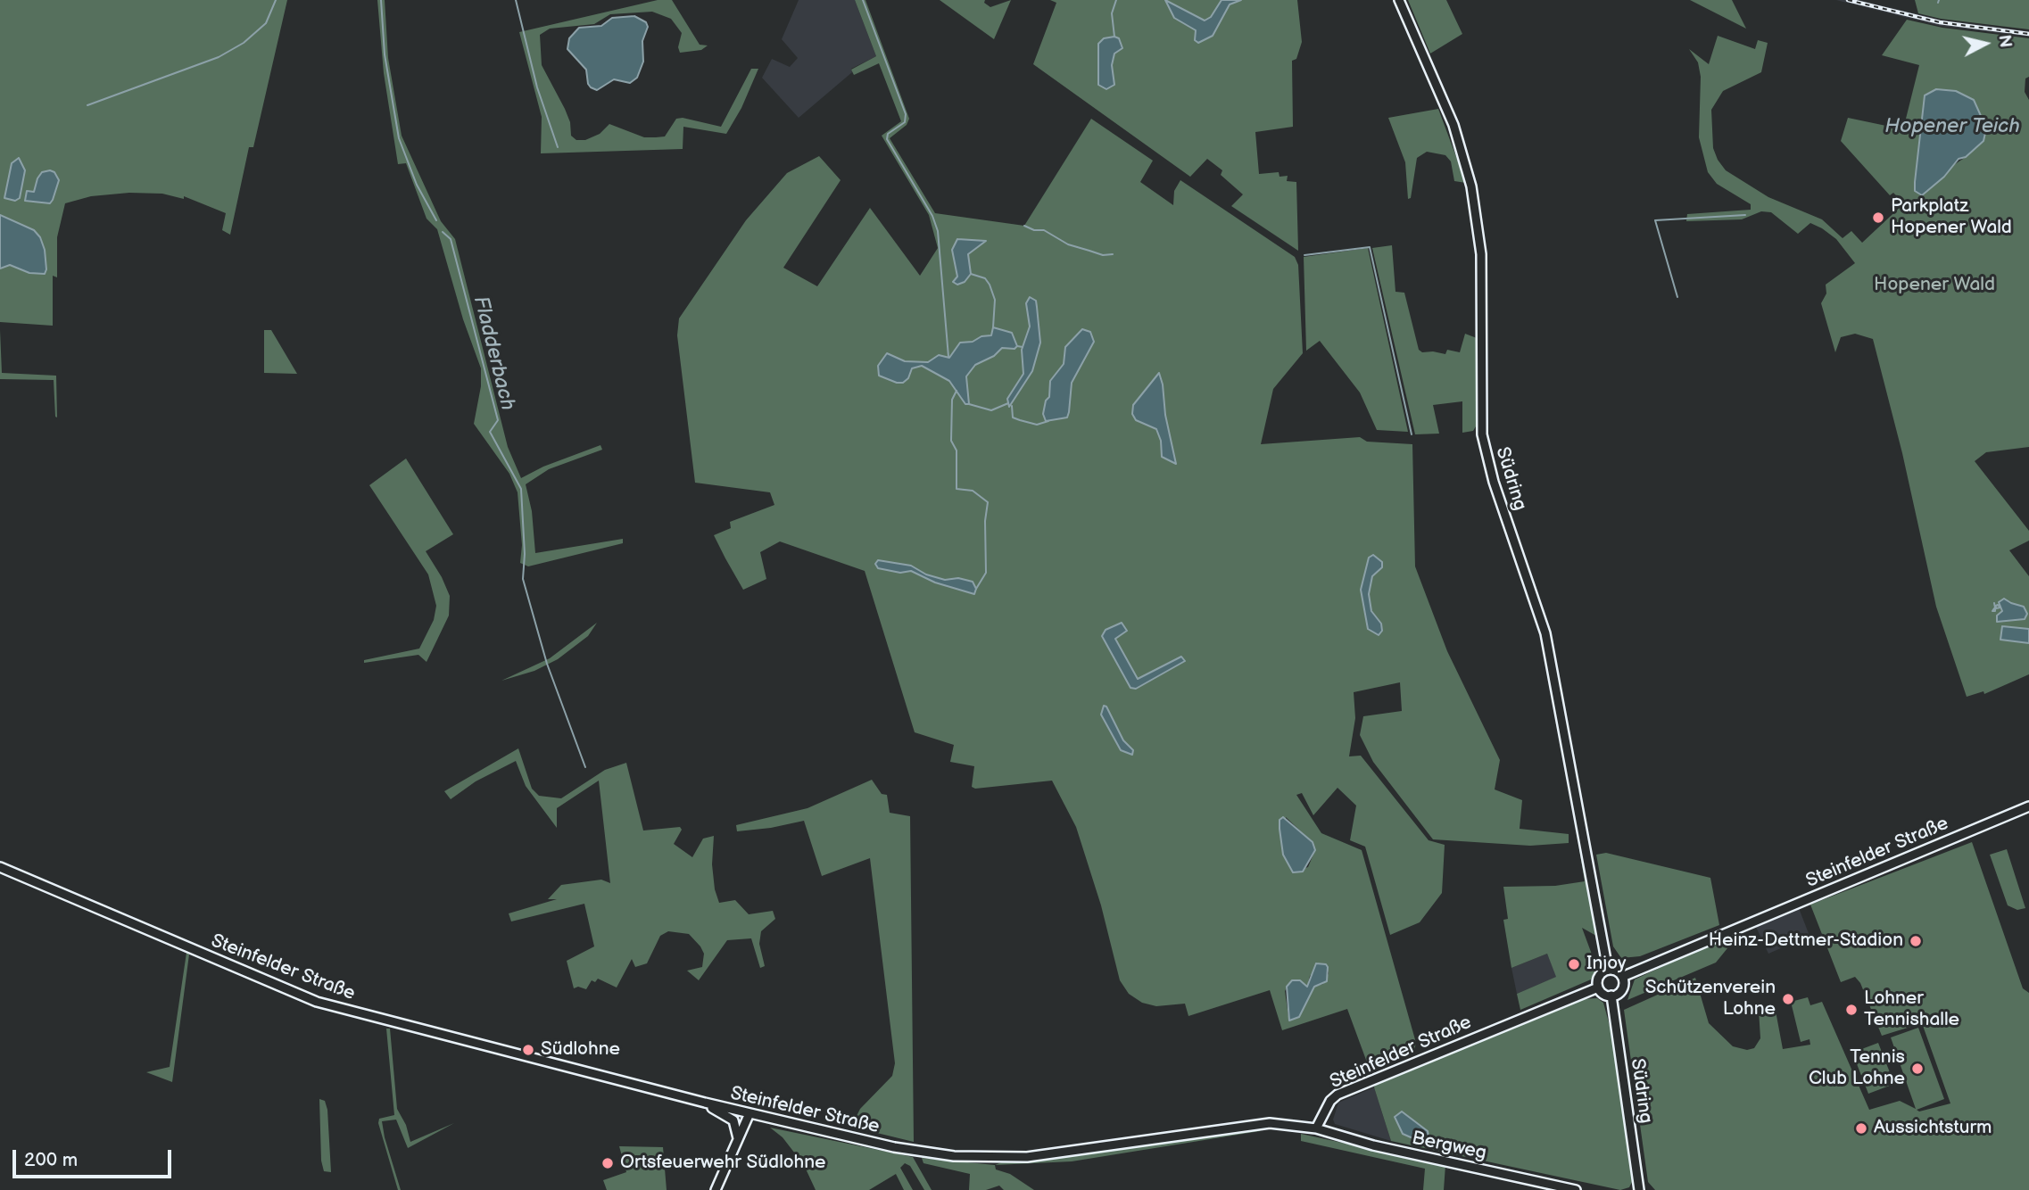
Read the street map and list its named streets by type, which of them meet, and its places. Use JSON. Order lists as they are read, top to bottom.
{
  "streets": {
    "main road": ["Südring", "Steinfelder Straße", "Bergweg"]
  },
  "crossings": [
    ["Südring", "Steinfelder Straße"],
    ["Steinfelder Straße", "Bergweg"]
  ],
  "water": ["Hopener Teich", "Fladderbach"],
  "parks": ["Hopener Wald"],
  "places": [
    "Parkplatz Hopener Wald",
    "Heinz-Dettmer-Stadion",
    "Injoy",
    "Schützenverein Lohne",
    "Lohner Tennishalle",
    "Südlohne",
    "Tennis Club Lohne",
    "Aussichtsturm",
    "Ortsfeuerwehr Südlohne"
  ],
  "scale_bar": "200 m",
  "north": "right"
}
